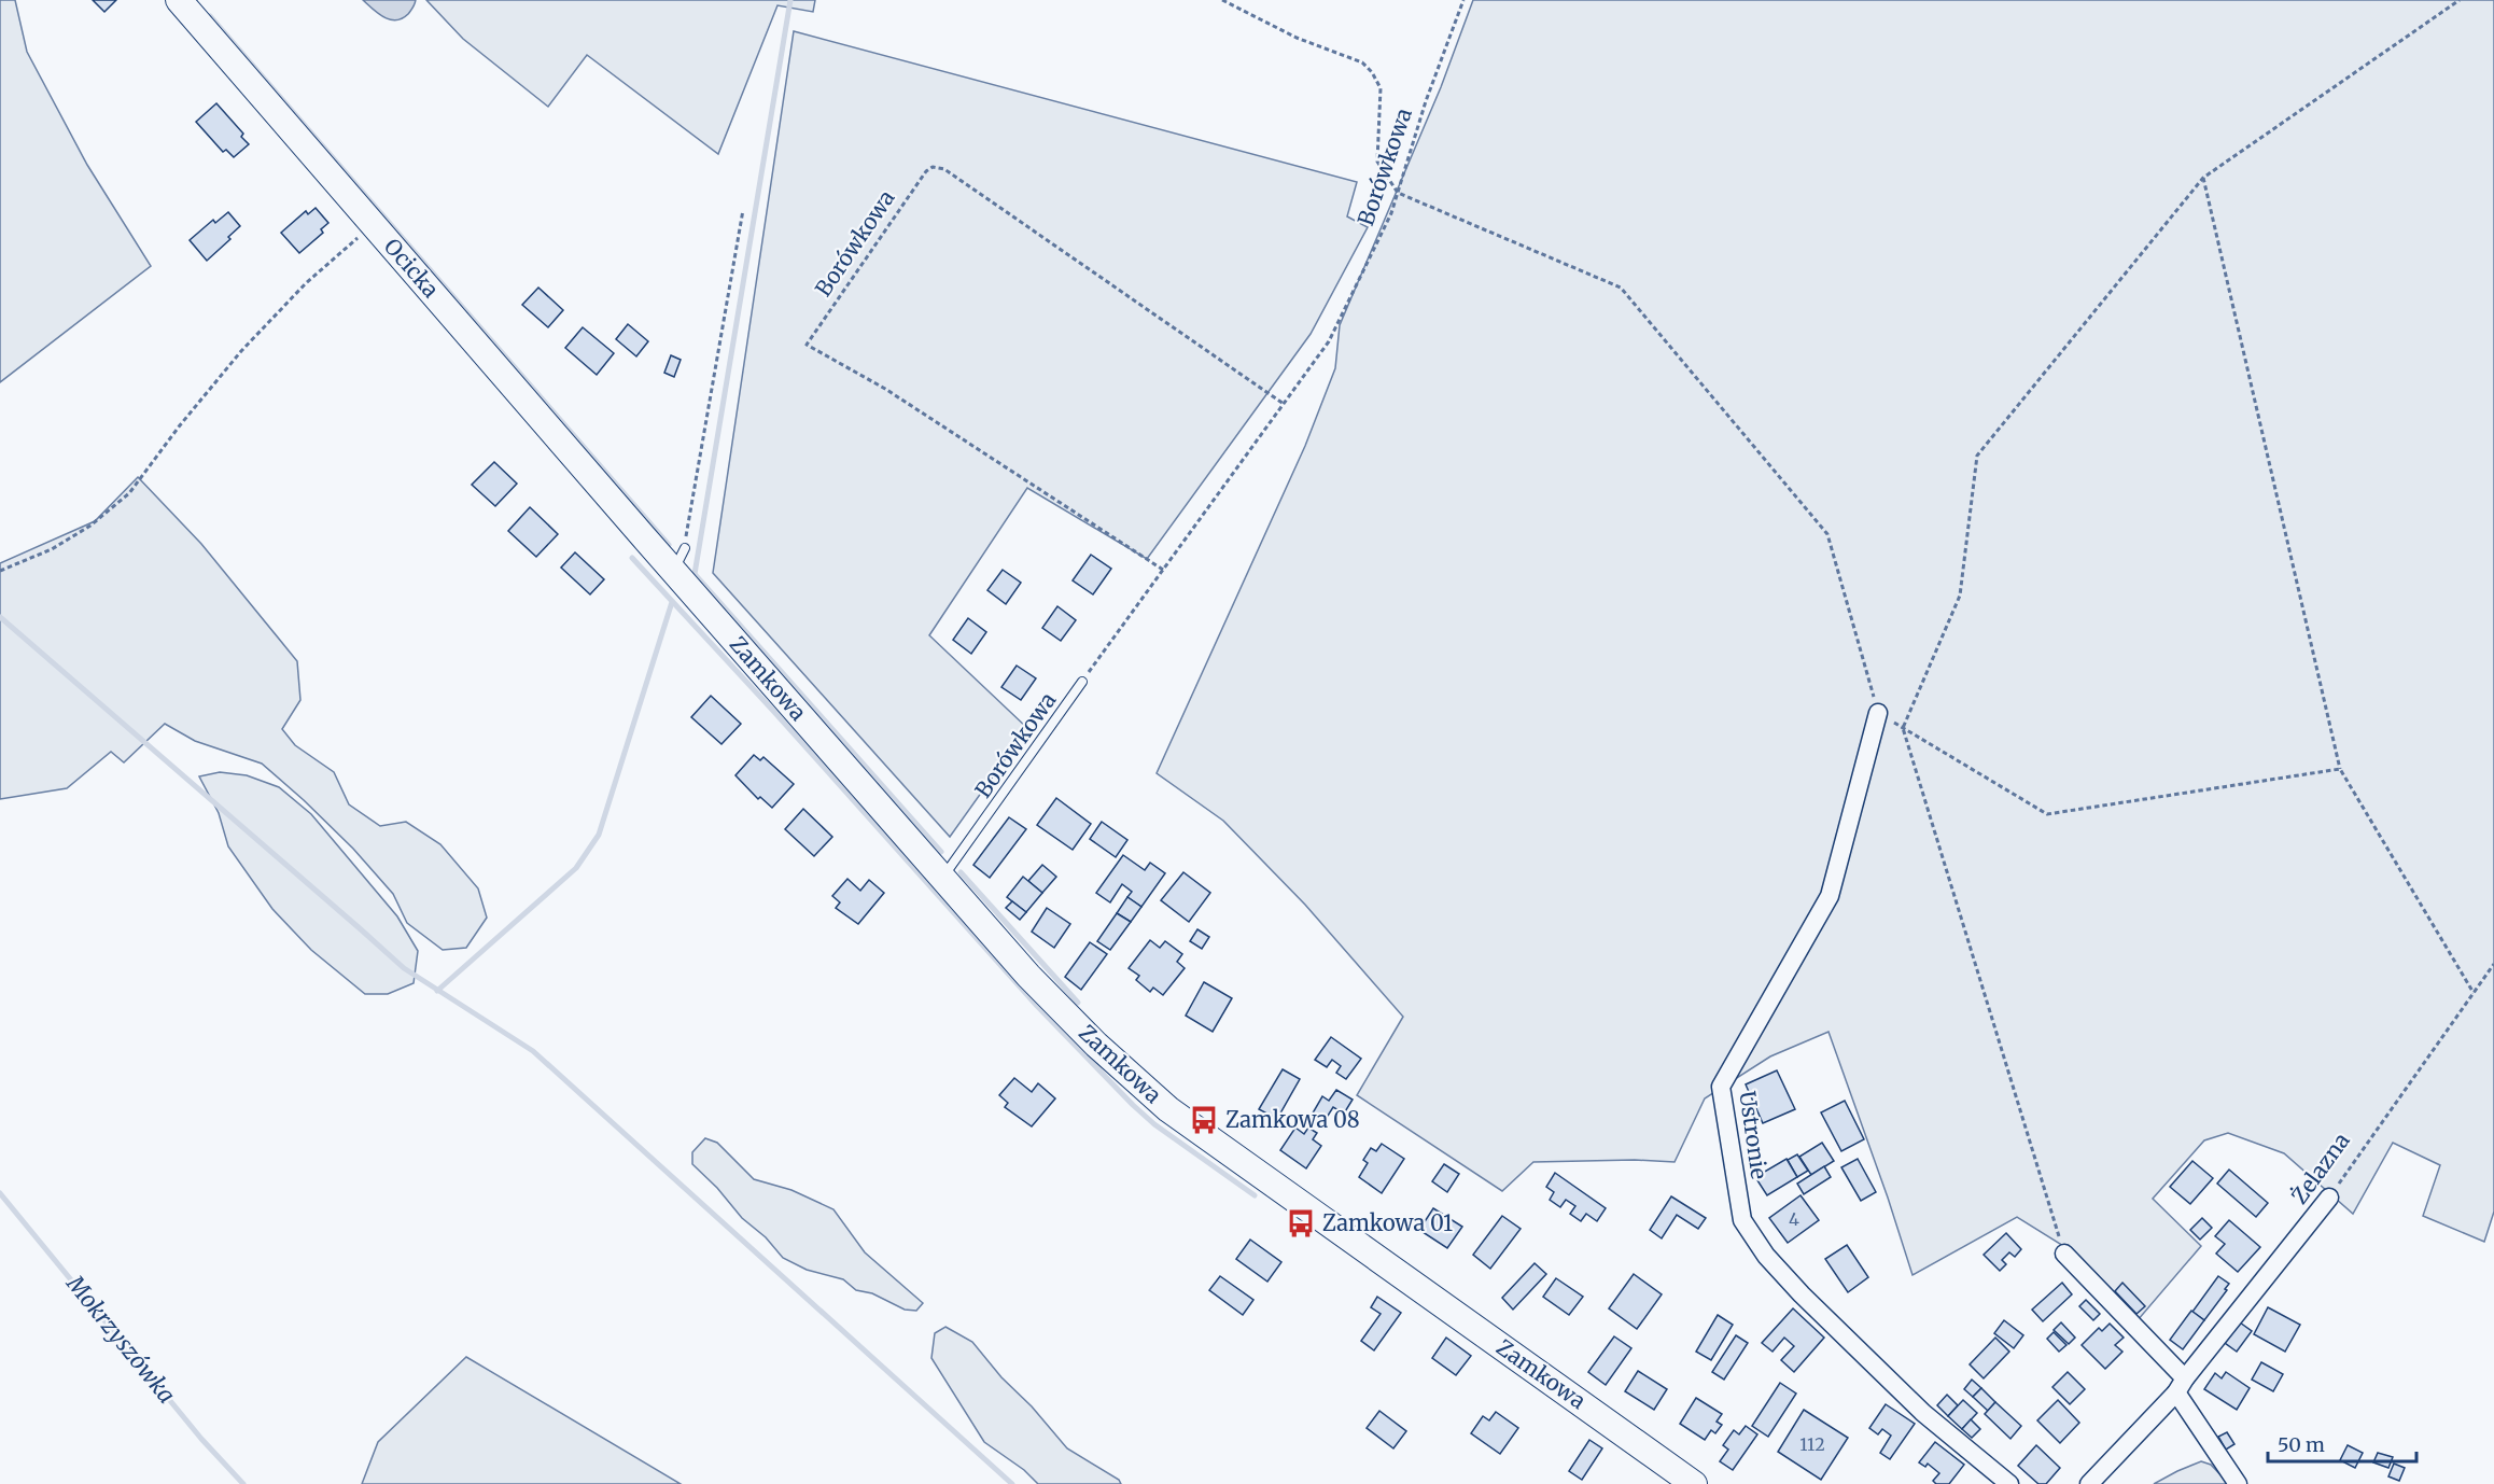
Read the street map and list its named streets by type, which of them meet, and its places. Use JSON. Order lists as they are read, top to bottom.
{
  "streets": {
    "street": [
      "Ocicka",
      "Zamkowa",
      "Ustronie",
      "Żelazna"
    ],
    "lane": ["Borówkowa"]
  },
  "crossings": [
    ["Borówkowa", "Zamkowa"],
    ["Ocicka", "Zamkowa"]
  ],
  "water": ["Mokrzyszówka"],
  "places": {
    "bus stop": ["Zamkowa 08", "Zamkowa 01"]
  },
  "house_numbers": ["4", "112"],
  "scale_bar": "50 m"
}
